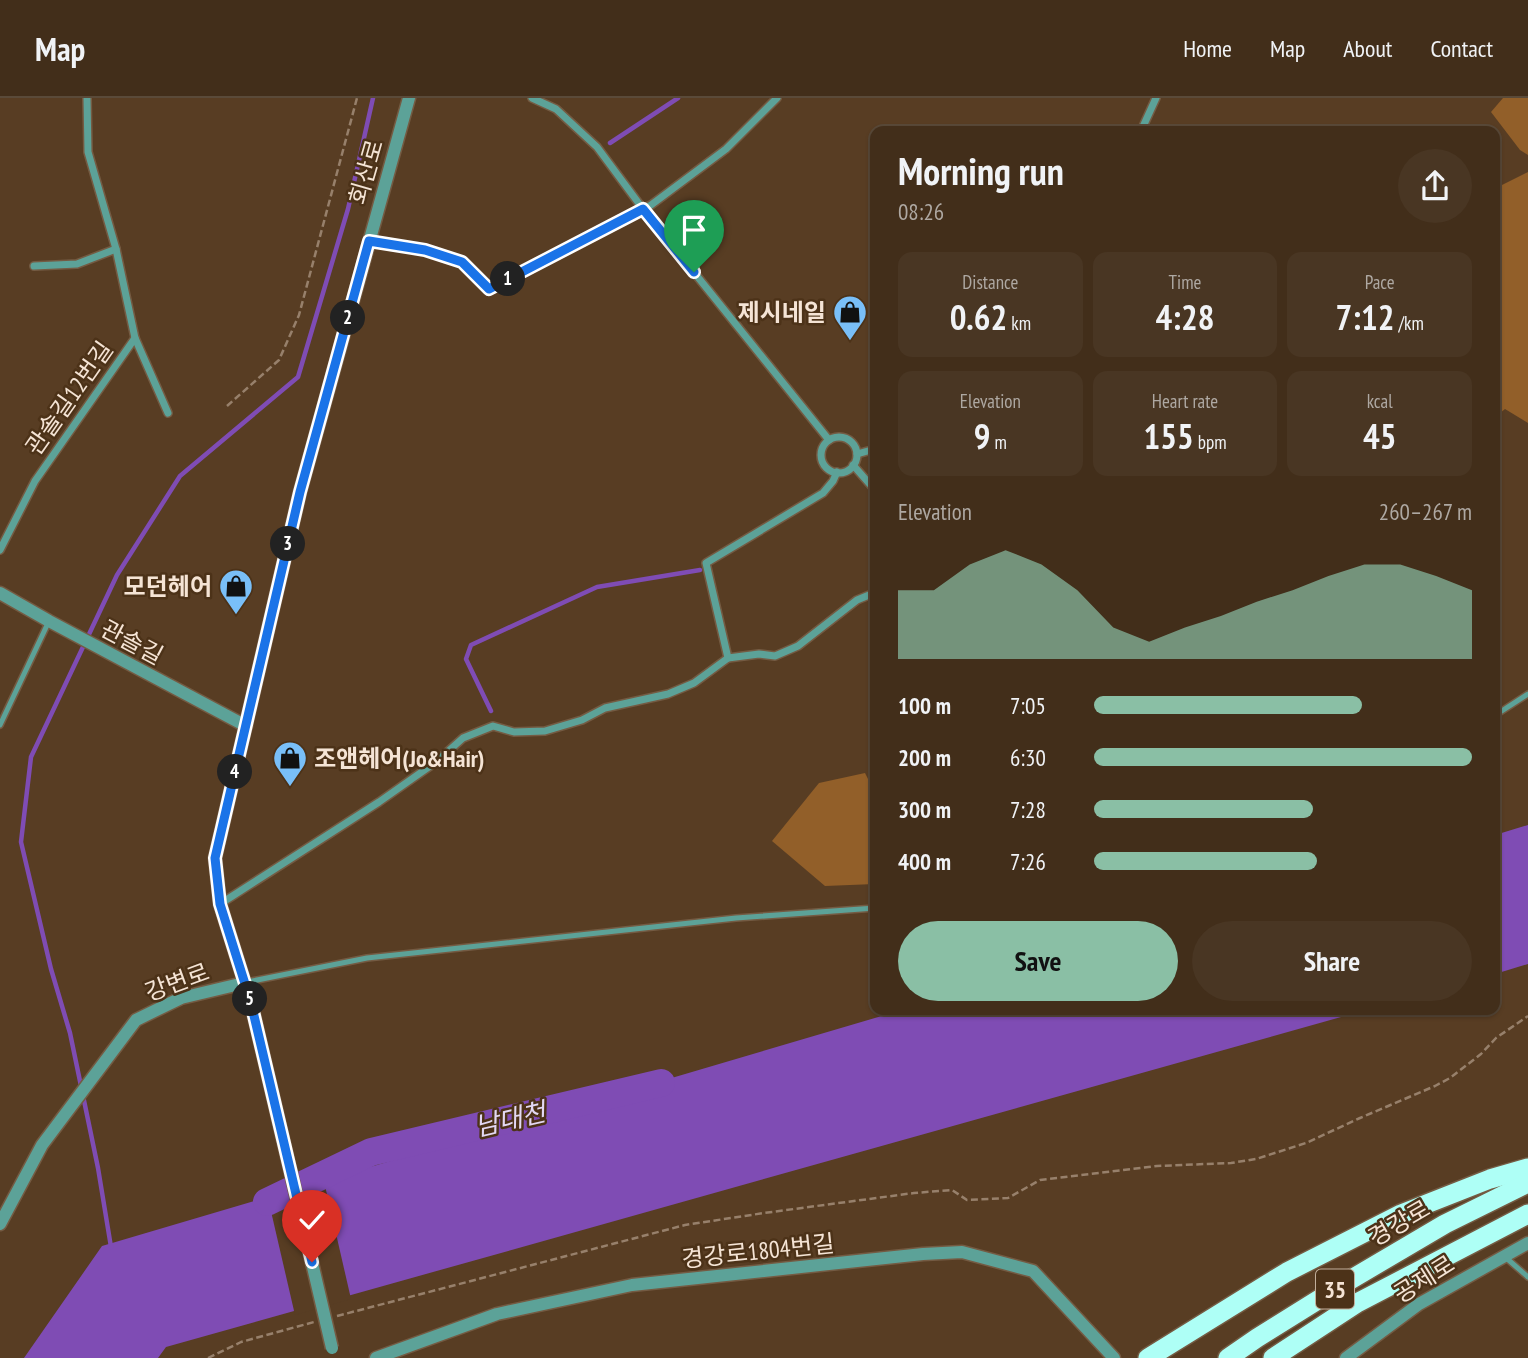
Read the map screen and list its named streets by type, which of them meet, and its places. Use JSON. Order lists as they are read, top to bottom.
{
  "streets": {
    "highway": ["경강로", "35"],
    "street": [
      "회산로",
      "관솔길12번길",
      "관솔길",
      "강변로",
      "경강로1804번길",
      "공제로"
    ]
  },
  "crossings": [
    ["회산로", "관솔길"],
    ["회산로", "강변로"]
  ],
  "water": ["남대천"],
  "places": {
    "shop": ["제시네일", "모던헤어", "조앤헤어(Jo&Hair)"]
  },
  "page": {
    "header": "Map",
    "nav": [
      "Home",
      "Map",
      "About",
      "Contact"
    ],
    "heading": ["Morning run", "08:26"],
    "stats": [
      ["Distance", "0.62 km"],
      ["Time", "4:28"],
      ["Pace", "7:12 /km"],
      ["Elevation", "9 m"],
      ["Heart rate", "155 bpm"],
      ["kcal", "45"]
    ],
    "pins": [
      "1",
      "2",
      "3",
      "4",
      "5"
    ],
    "chart": ["Elevation", "260–267 m"],
    "list": [
      {
        "name": "100 m",
        "note": "7:05"
      },
      {
        "name": "200 m",
        "note": "6:30"
      },
      {
        "name": "300 m",
        "note": "7:28"
      },
      {
        "name": "400 m",
        "note": "7:26"
      }
    ],
    "buttons": ["Save", "Share"]
  }
}
